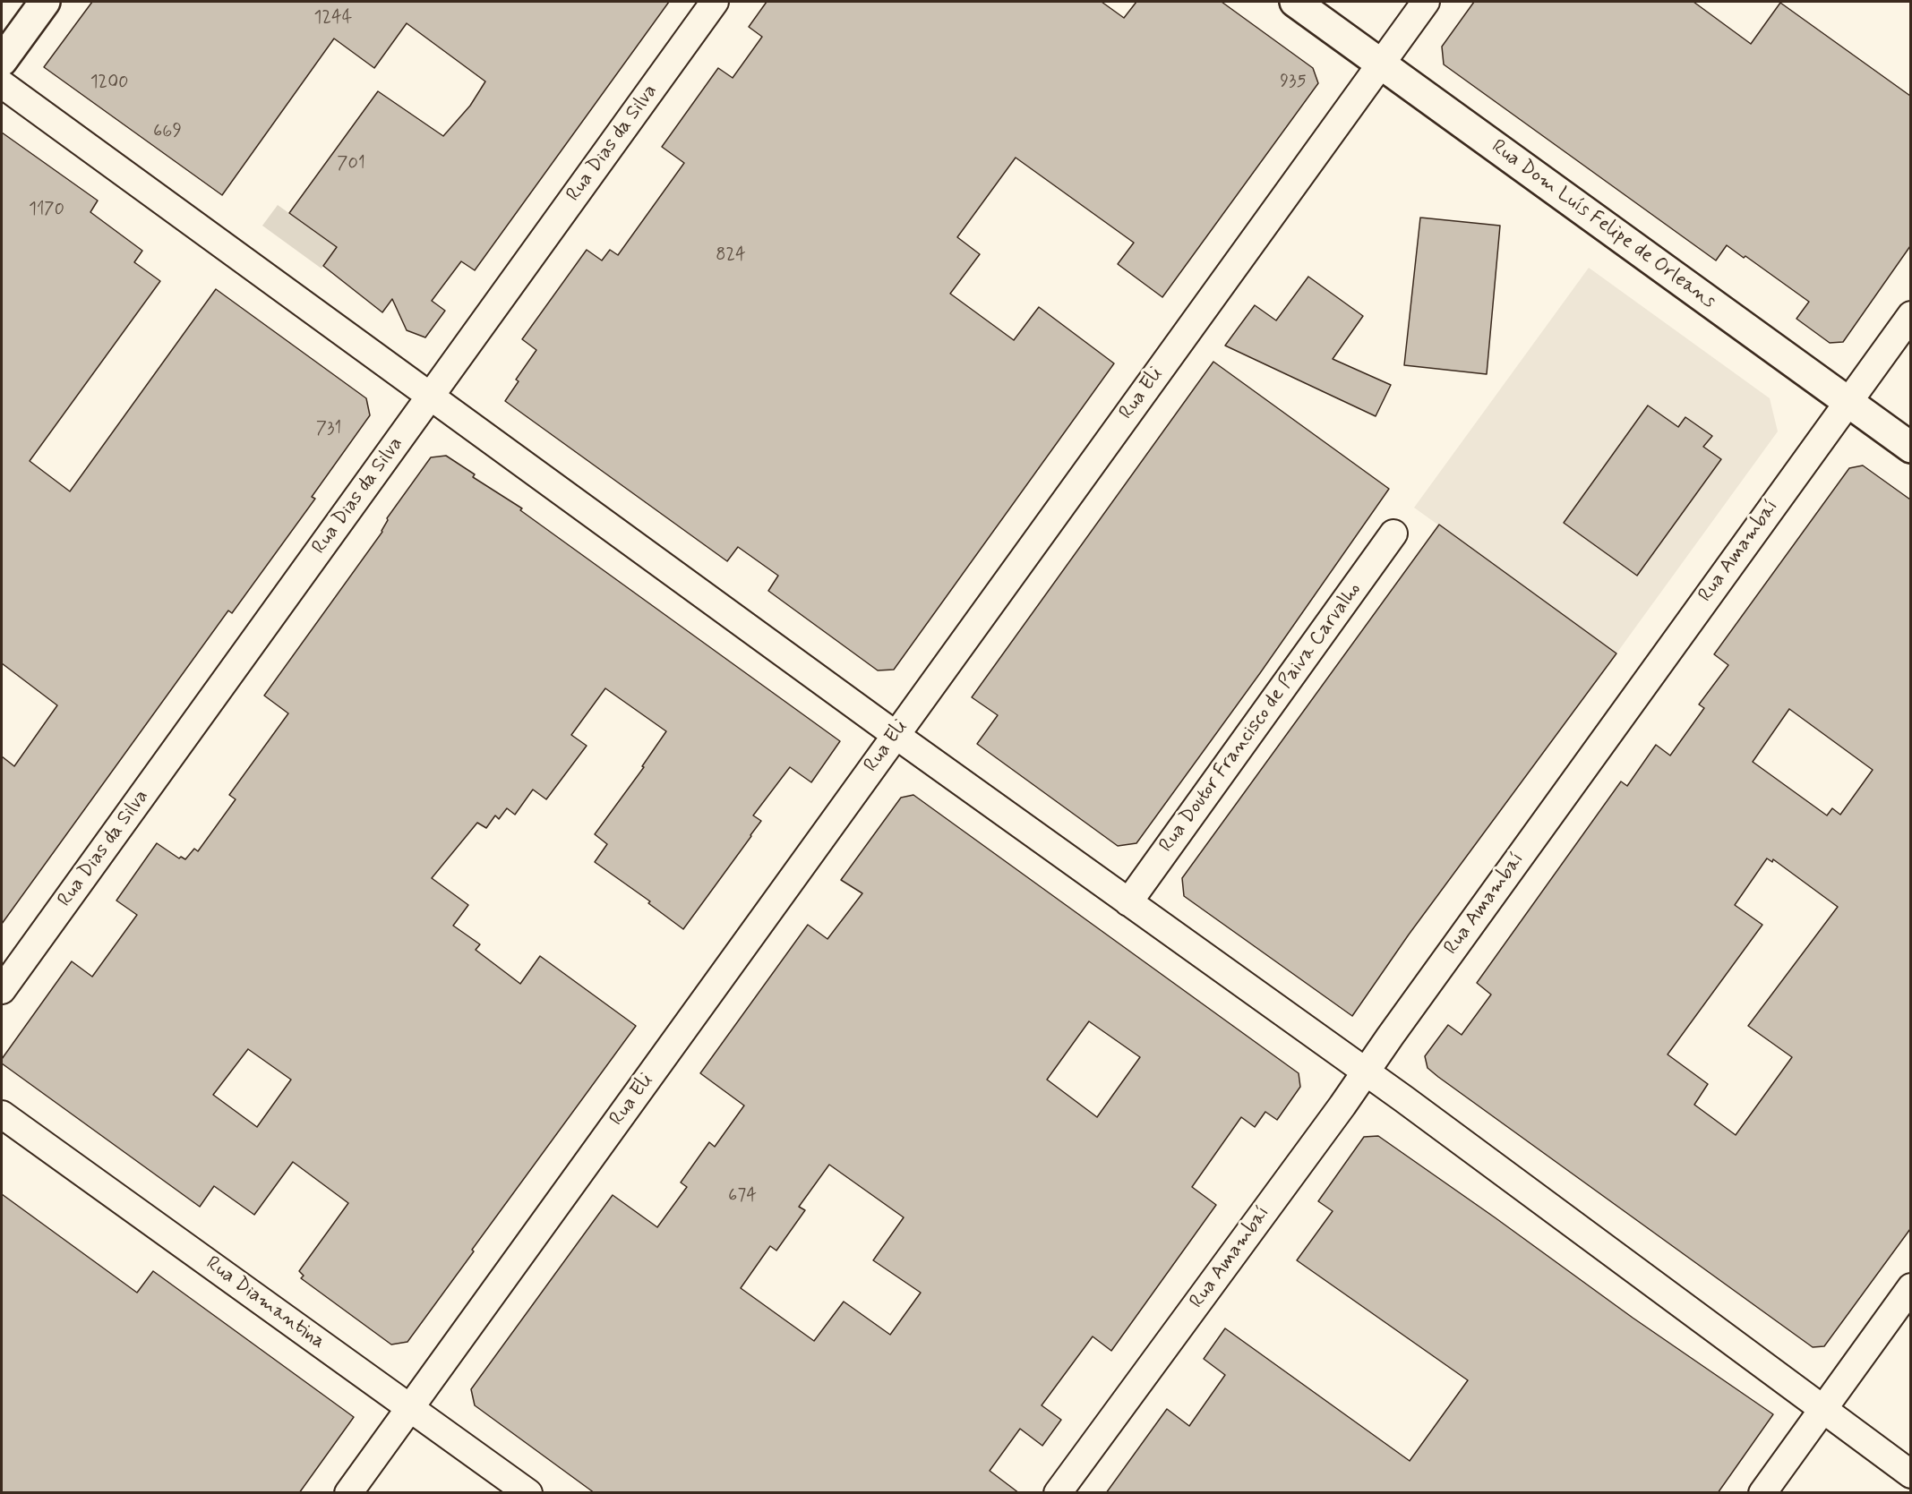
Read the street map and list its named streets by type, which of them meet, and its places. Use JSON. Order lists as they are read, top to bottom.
{
  "streets": {
    "main road": ["Rua Dom Luís Felipe de Orleans"],
    "street": [
      "Rua Dias da Silva",
      "Rua Eli",
      "Rua Amambaí",
      "Rua Doutor Francisco de Paiva Carvalho",
      "Rua Diamantina"
    ]
  },
  "crossings": [
    ["Rua Dom Luís Felipe de Orleans", "Rua Eli"],
    ["Rua Dom Luís Felipe de Orleans", "Rua Amambaí"],
    ["Rua Eli", "Rua Diamantina"]
  ],
  "house_numbers": [
    "1244",
    "935",
    "1200",
    "669",
    "701",
    "1170",
    "824",
    "731",
    "674"
  ]
}
